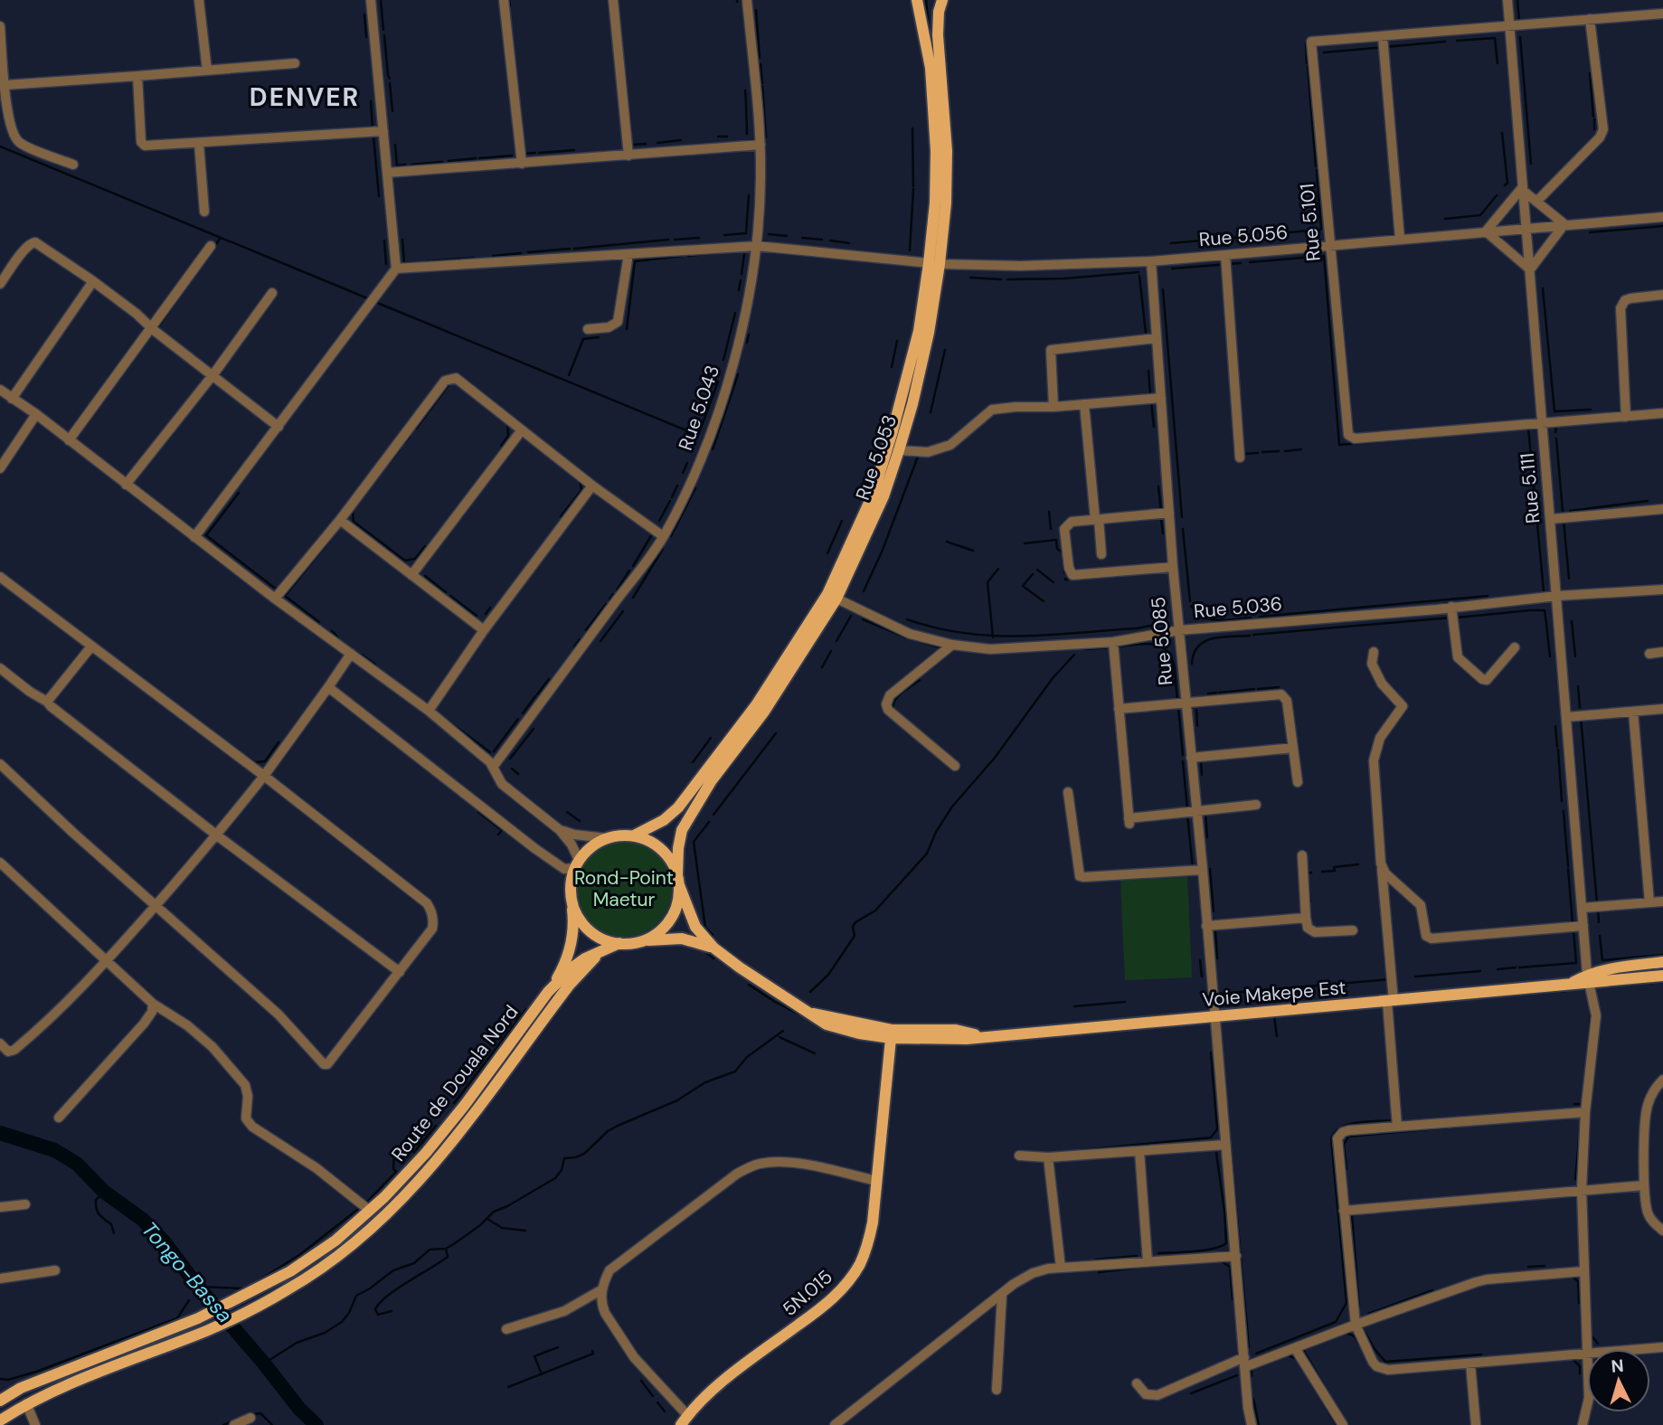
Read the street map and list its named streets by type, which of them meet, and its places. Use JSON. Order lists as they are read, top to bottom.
{
  "streets": {
    "main road": [
      "Rue 5.053",
      "Voie Makepe Est",
      "Route de Douala Nord",
      "5N.015"
    ],
    "street": [
      "Rue 5.101",
      "Rue 5.056",
      "Rue 5.043",
      "Rue 5.111",
      "Rue 5.036",
      "Rue 5.085"
    ]
  },
  "crossings": [
    ["Rue 5.101", "Rue 5.056"],
    ["Rue 5.101", "Rue 5.111"],
    ["Rue 5.056", "Rue 5.043"],
    ["Rue 5.056", "Rue 5.053"],
    ["Rue 5.056", "Rue 5.111"],
    ["Rue 5.056", "Rue 5.085"],
    ["Rue 5.053", "Rue 5.036"],
    ["Rue 5.111", "Rue 5.036"],
    ["Rue 5.111", "Voie Makepe Est"],
    ["Rue 5.036", "Rue 5.085"],
    ["Rue 5.085", "Voie Makepe Est"],
    ["Voie Makepe Est", "5N.015"]
  ],
  "districts": ["DENVER"],
  "water": ["Tongo-Bassa"],
  "parks": ["Rond-Point Maetur"],
  "north": "top"
}
